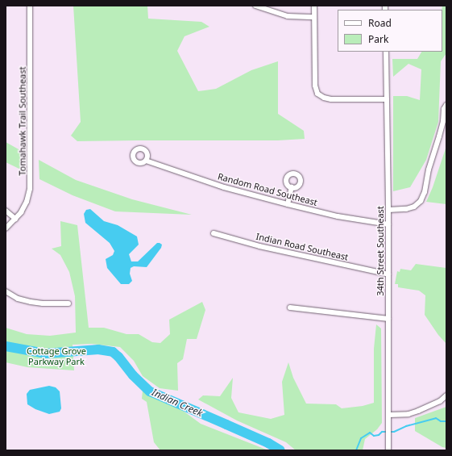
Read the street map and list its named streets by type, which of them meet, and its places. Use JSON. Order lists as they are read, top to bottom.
{
  "streets": {
    "street": [
      "Tomahawk Trail Southeast",
      "Random Road Southeast",
      "Indian Road Southeast",
      "34th Street Southeast"
    ]
  },
  "crossings": [
    ["Random Road Southeast", "34th Street Southeast"],
    ["Indian Road Southeast", "34th Street Southeast"]
  ],
  "water": ["Indian Creek"],
  "parks": ["Cottage Grove Parkway Park"],
  "legend": ["Road", "Park"]
}
